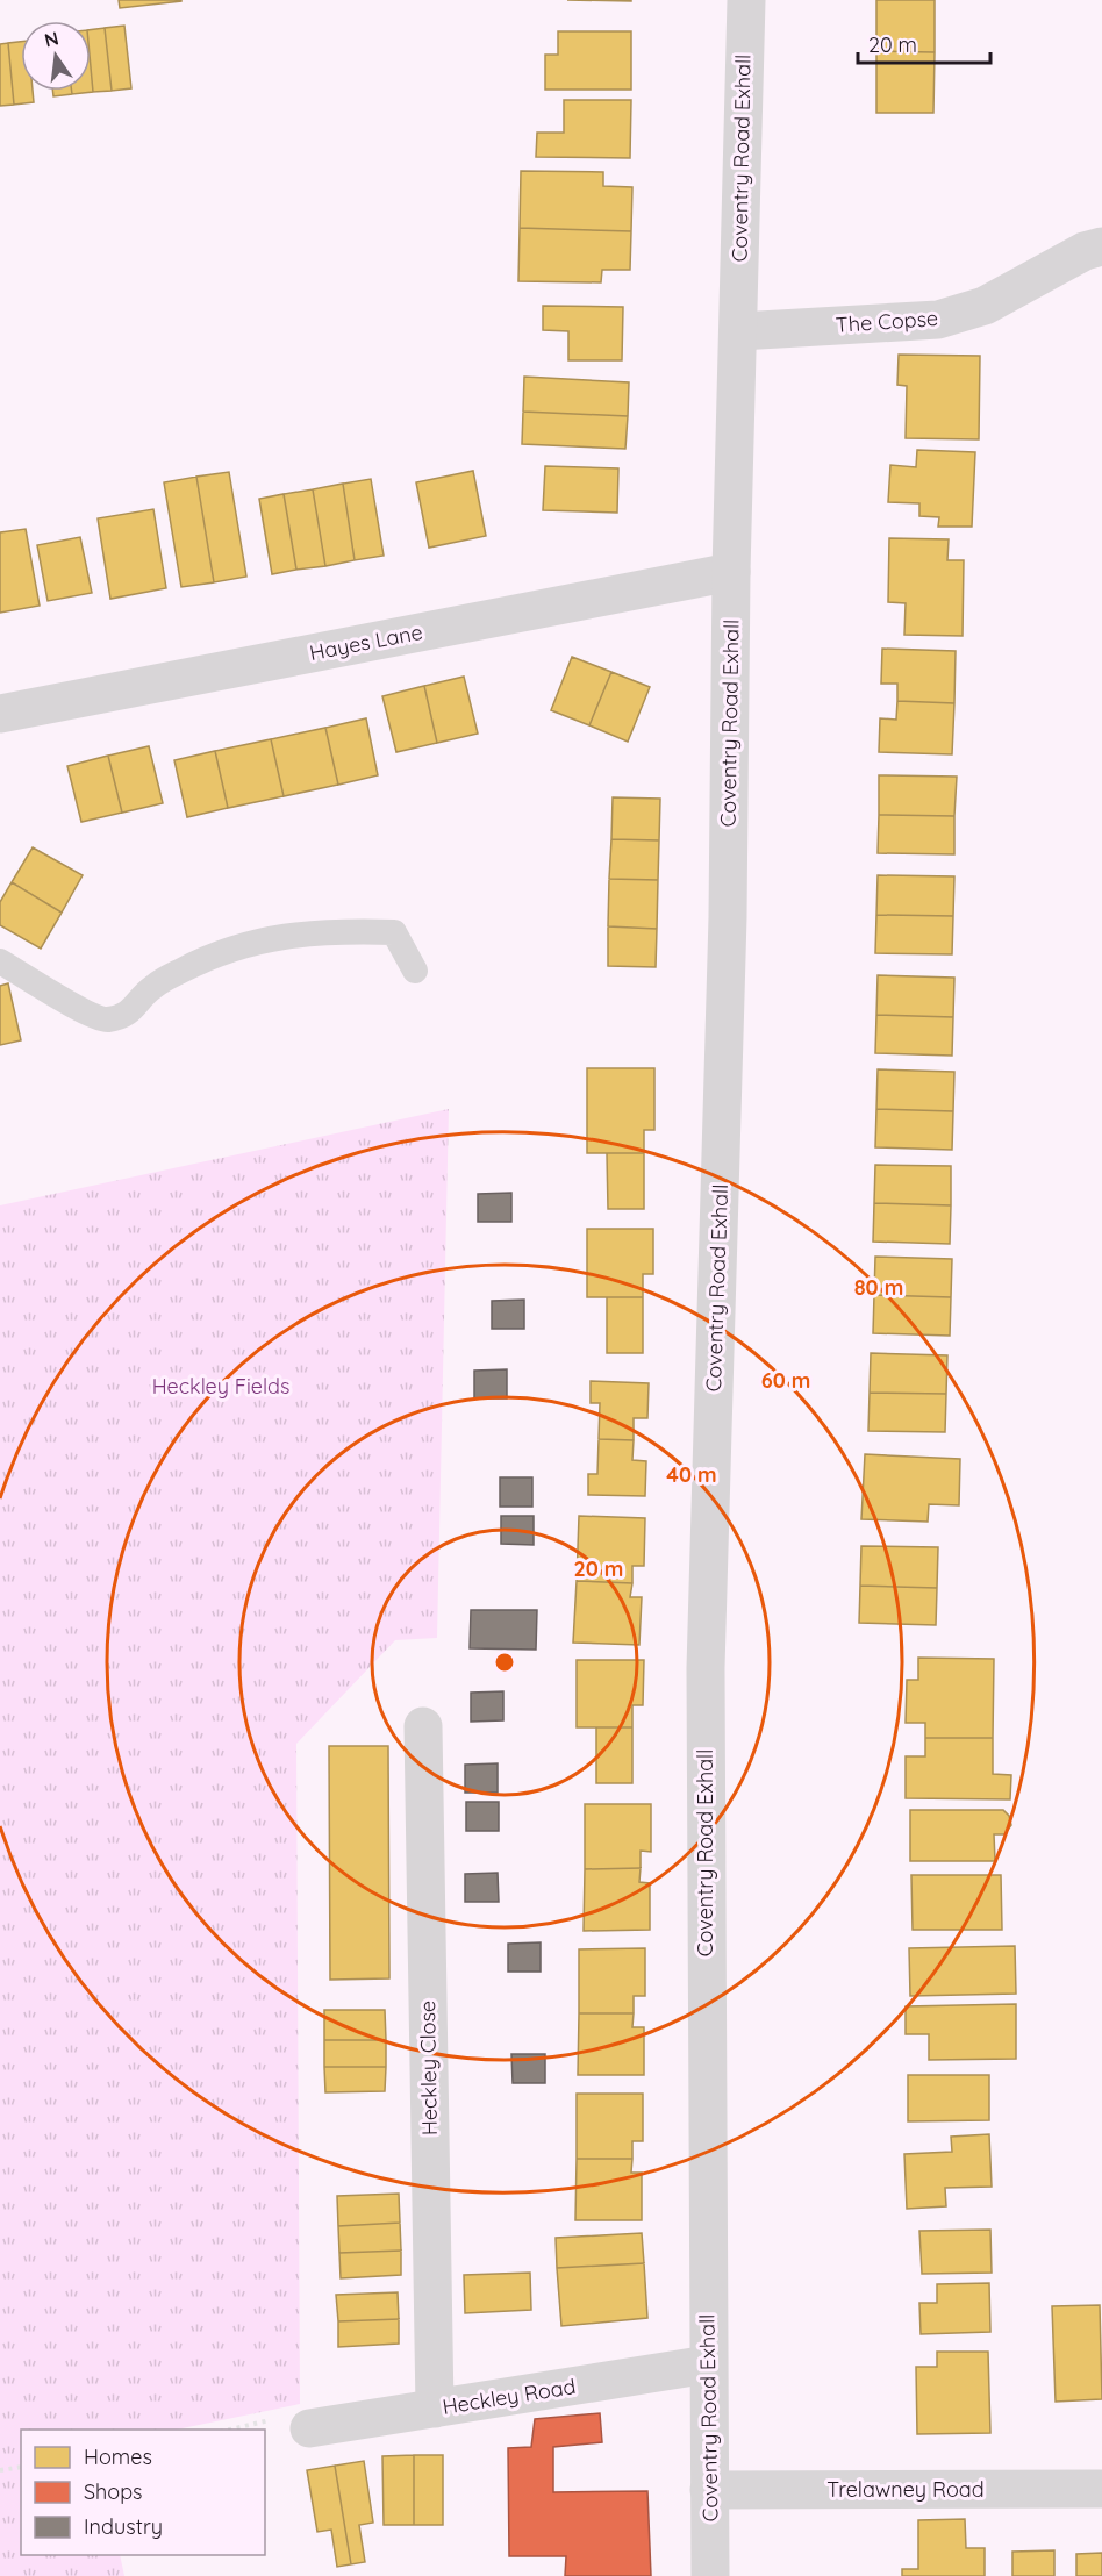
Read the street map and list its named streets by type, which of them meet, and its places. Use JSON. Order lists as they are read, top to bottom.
{
  "streets": {
    "street": [
      "Coventry Road Exhall",
      "The Copse",
      "Hayes Lane",
      "Heckley Close",
      "Heckley Road",
      "Trelawney Road"
    ]
  },
  "crossings": [
    ["Coventry Road Exhall", "The Copse"],
    ["Coventry Road Exhall", "Hayes Lane"],
    ["Coventry Road Exhall", "Heckley Road"],
    ["Coventry Road Exhall", "Trelawney Road"],
    ["Heckley Close", "Heckley Road"]
  ],
  "parks": ["Heckley Fields"],
  "legend": ["Homes", "Shops", "Industry"],
  "scale_bar": "20 m",
  "north": "top",
  "rings": [
    "80 m",
    "60 m",
    "40 m",
    "20 m"
  ]
}
